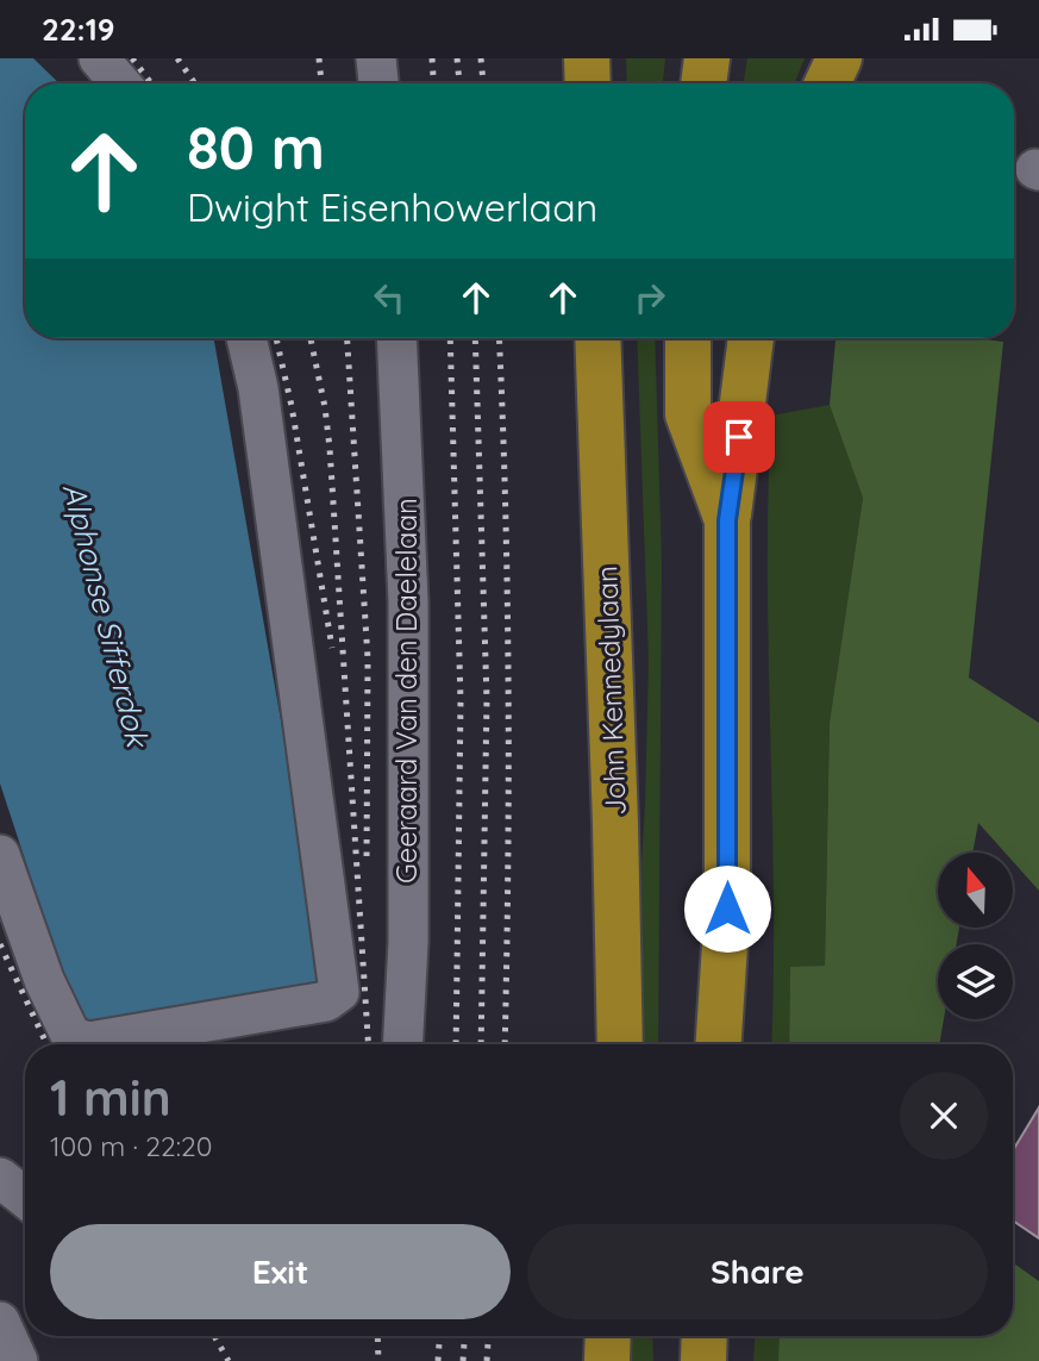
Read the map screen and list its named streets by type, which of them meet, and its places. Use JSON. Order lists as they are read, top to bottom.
{
  "streets": {
    "highway": ["John Kennedylaan"],
    "street": ["Geeraard Van den Daelelaan"]
  },
  "water": ["Alphonse Sifferdok"],
  "north": "top",
  "page": {
    "status": "22:19",
    "turn": ["80 m", "Dwight Eisenhowerlaan"],
    "heading": ["1 min", "100 m · 22:20"],
    "buttons": ["Exit", "Share"]
  }
}
